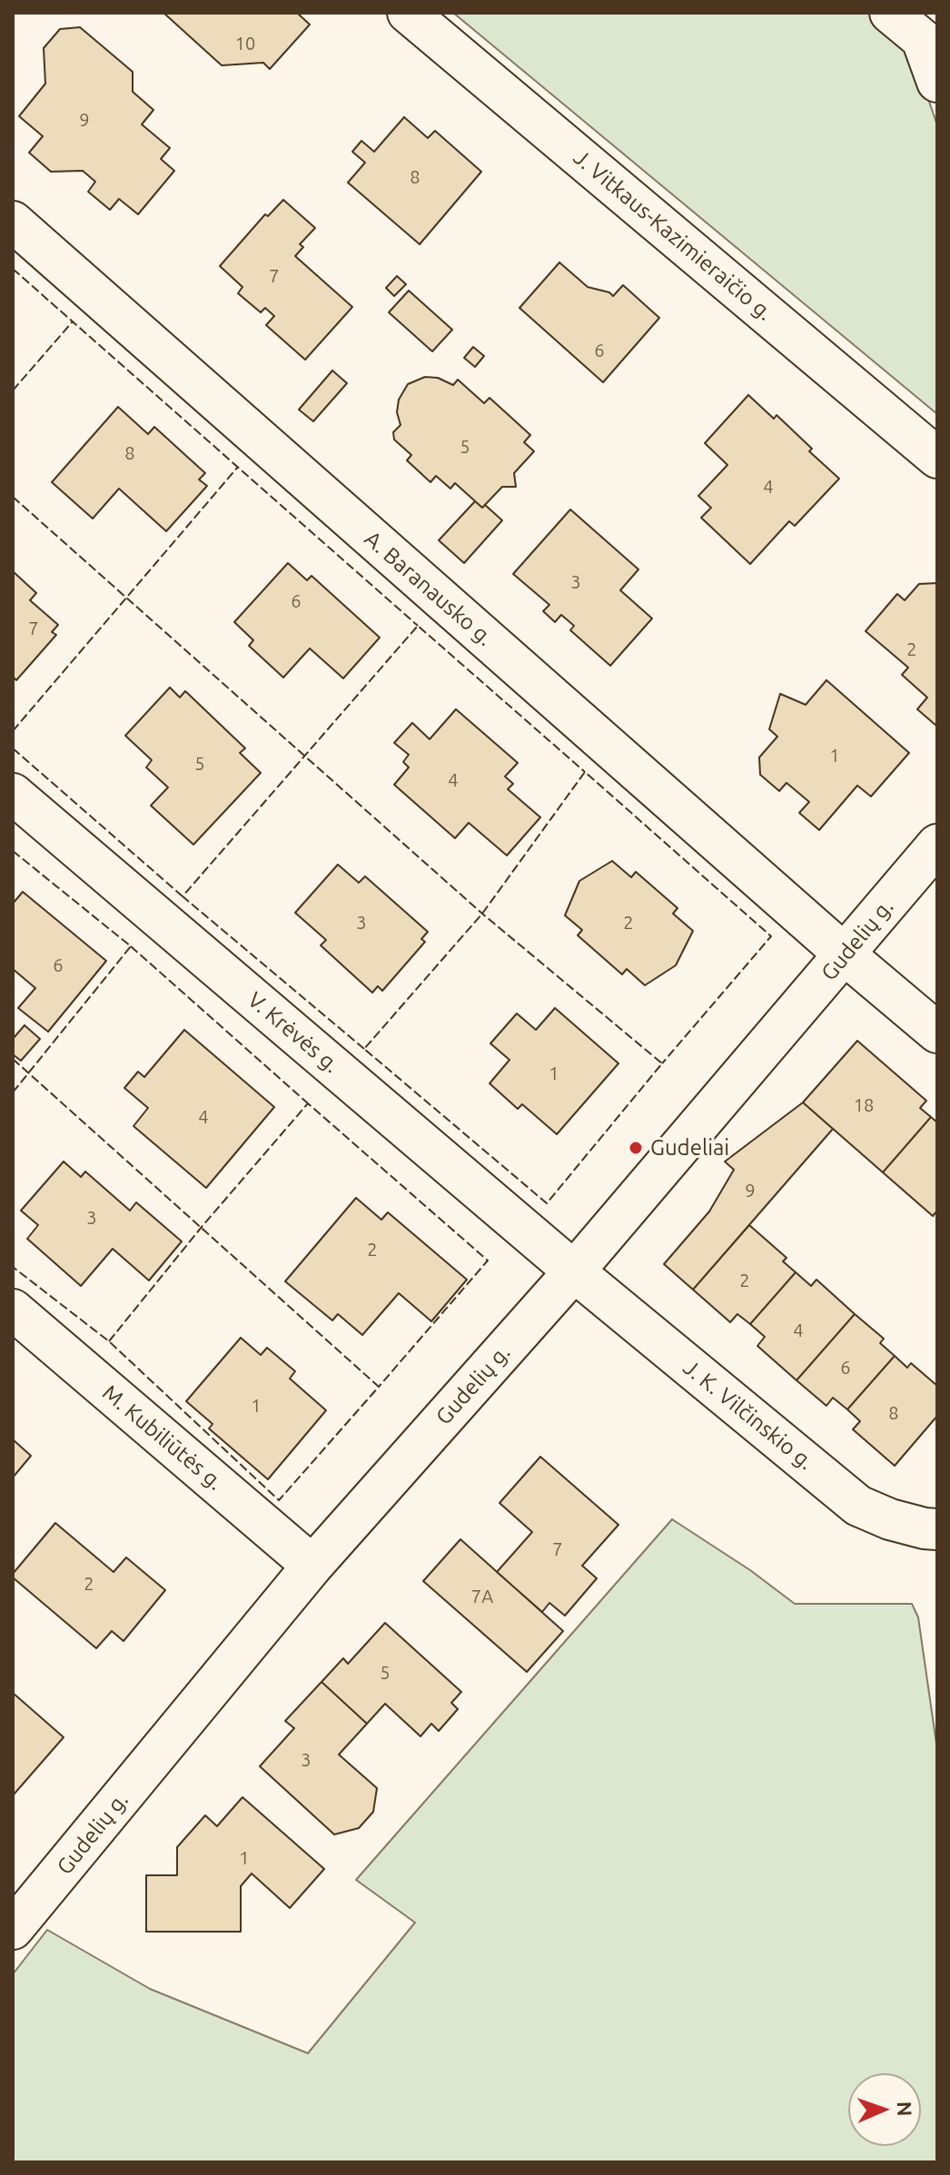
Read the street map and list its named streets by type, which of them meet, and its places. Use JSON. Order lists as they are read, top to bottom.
{
  "streets": {
    "street": [
      "J. Vitkaus-Kazimieraičio g.",
      "A. Baranausko g.",
      "Gudelių g.",
      "V. Krėvės g.",
      "J. K. Vilčinskio g.",
      "M. Kubiliūtės g."
    ]
  },
  "crossings": [
    ["A. Baranausko g.", "Gudelių g."],
    ["Gudelių g.", "V. Krėvės g."],
    ["Gudelių g.", "J. K. Vilčinskio g."],
    ["Gudelių g.", "M. Kubiliūtės g."],
    ["V. Krėvės g.", "J. K. Vilčinskio g."]
  ],
  "places": ["Gudeliai"],
  "house_numbers": [
    "10",
    "9",
    "8",
    "7",
    "6",
    "5",
    "8",
    "4",
    "3",
    "6",
    "7",
    "2",
    "1",
    "5",
    "4",
    "3",
    "2",
    "6",
    "1",
    "18",
    "4",
    "9",
    "3",
    "2",
    "2",
    "4",
    "6",
    "1",
    "8",
    "7",
    "2",
    "7A",
    "5",
    "3",
    "1"
  ],
  "north": "right"
}
